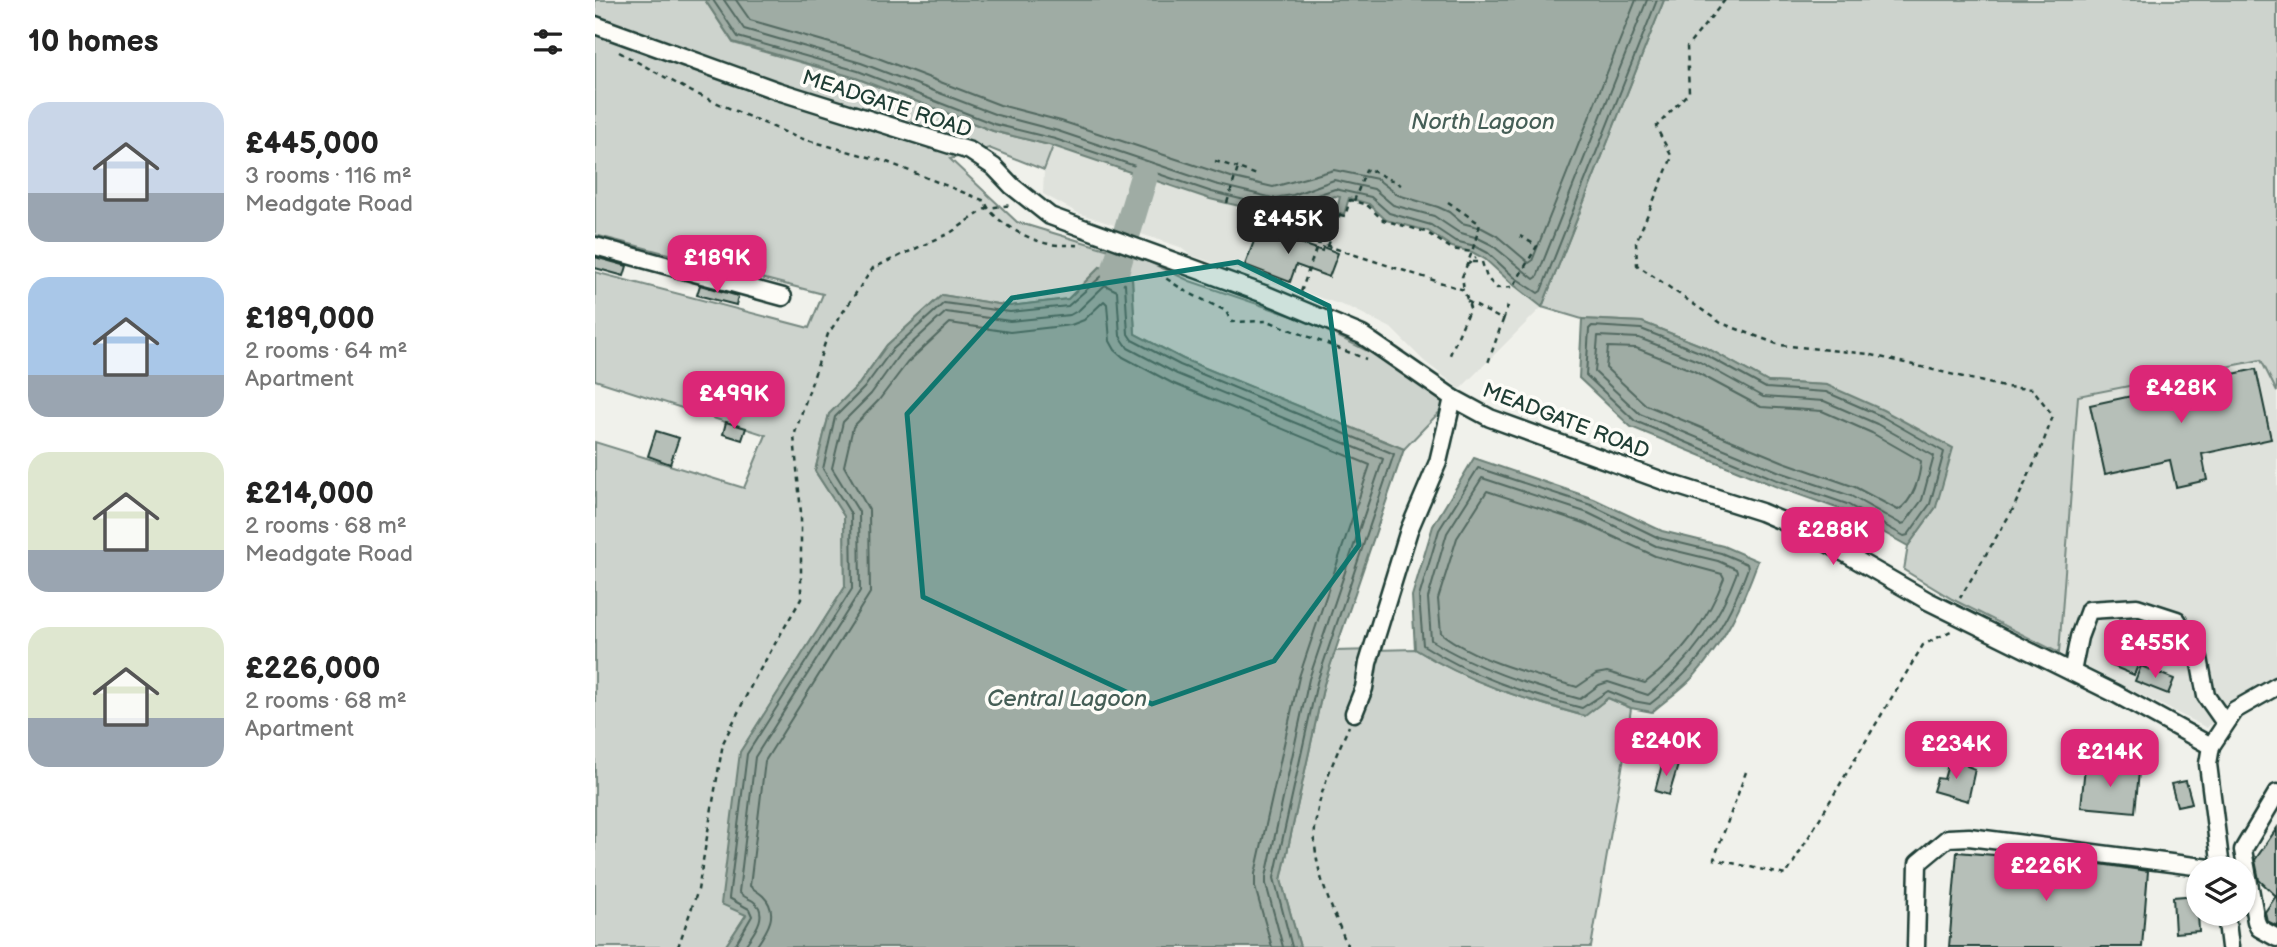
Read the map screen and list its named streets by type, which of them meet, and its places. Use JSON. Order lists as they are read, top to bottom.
{
  "streets": {
    "street": ["MEADGATE ROAD"]
  },
  "water": ["North Lagoon", "Central Lagoon"],
  "page": {
    "heading": "10 homes",
    "list": [
      {
        "name": "£445,000",
        "note": "3 rooms · 116 m² · Meadgate Road"
      },
      {
        "name": "£189,000",
        "note": "2 rooms · 64 m² · Apartment"
      },
      {
        "name": "£214,000",
        "note": "2 rooms · 68 m² · Meadgate Road"
      },
      {
        "name": "£226,000",
        "note": "2 rooms · 68 m² · Apartment"
      }
    ],
    "price": [
      "£445K",
      "£189K",
      "£428K",
      "£499K",
      "£288K",
      "£455K",
      "£240K",
      "£234K",
      "£214K",
      "£226K"
    ]
  }
}
